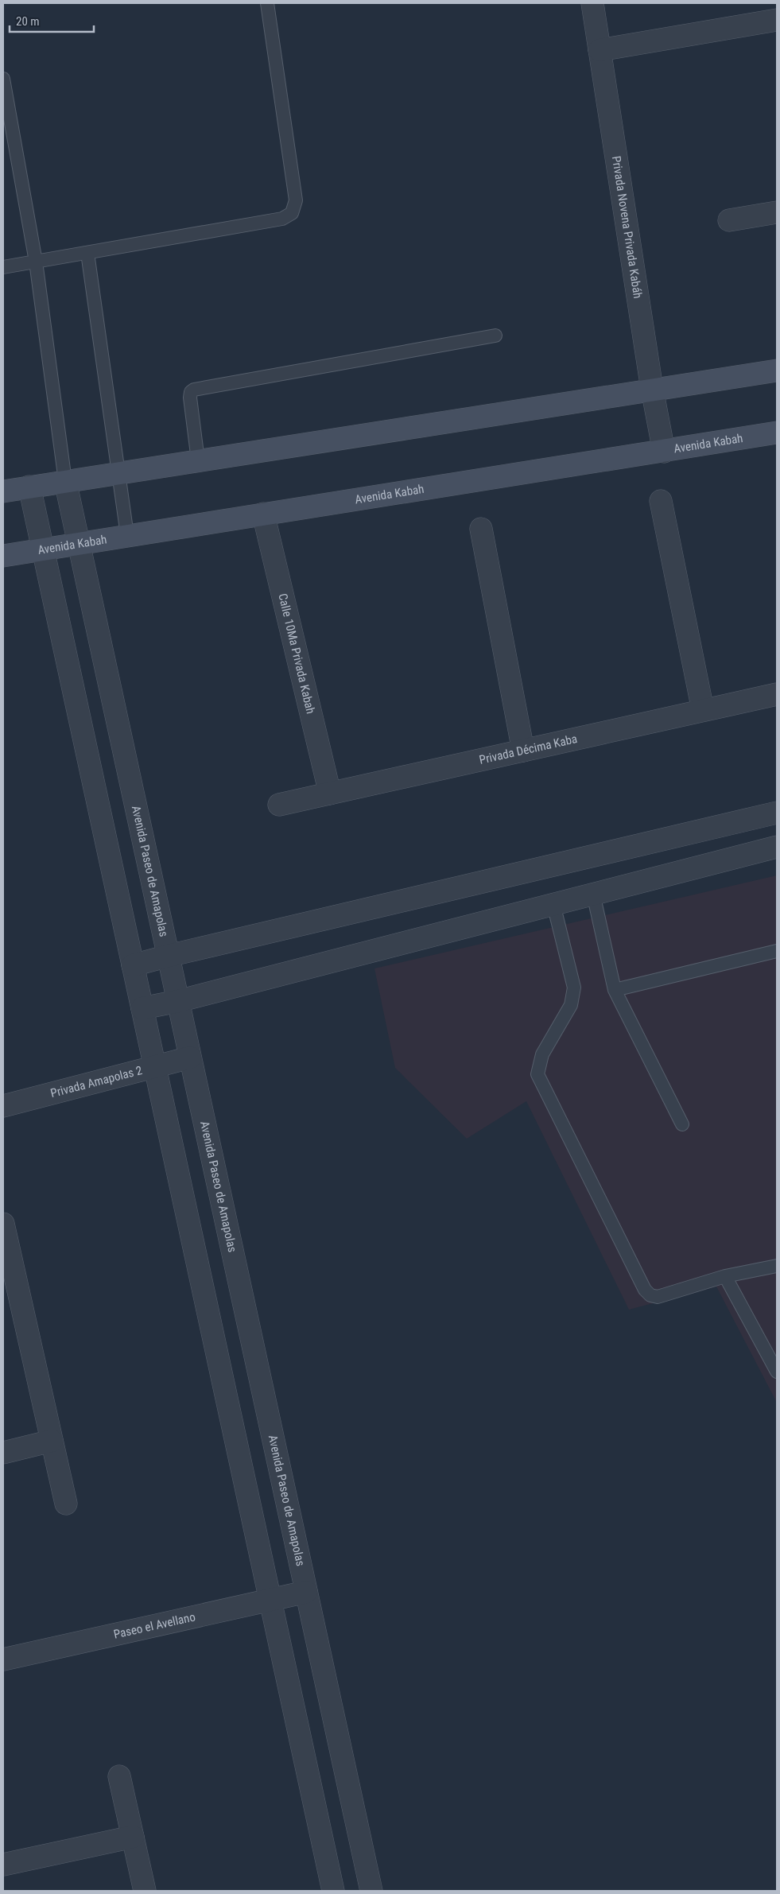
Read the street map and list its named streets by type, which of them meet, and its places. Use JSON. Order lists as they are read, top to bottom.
{
  "streets": {
    "main road": ["Avenida Kabah"],
    "street": [
      "Privada Novena Privada Kabáh",
      "Calle 10Ma Privada Kabah",
      "Privada Décima Kaba",
      "Avenida Paseo de Amapolas",
      "Privada Amapolas 2",
      "Paseo el Avellano"
    ]
  },
  "crossings": [
    ["Privada Novena Privada Kabáh", "Avenida Kabah"],
    ["Avenida Kabah", "Calle 10Ma Privada Kabah"],
    ["Avenida Kabah", "Avenida Paseo de Amapolas"],
    ["Calle 10Ma Privada Kabah", "Privada Décima Kaba"],
    ["Avenida Paseo de Amapolas", "Privada Amapolas 2"],
    ["Avenida Paseo de Amapolas", "Paseo el Avellano"]
  ],
  "scale_bar": "20 m"
}
